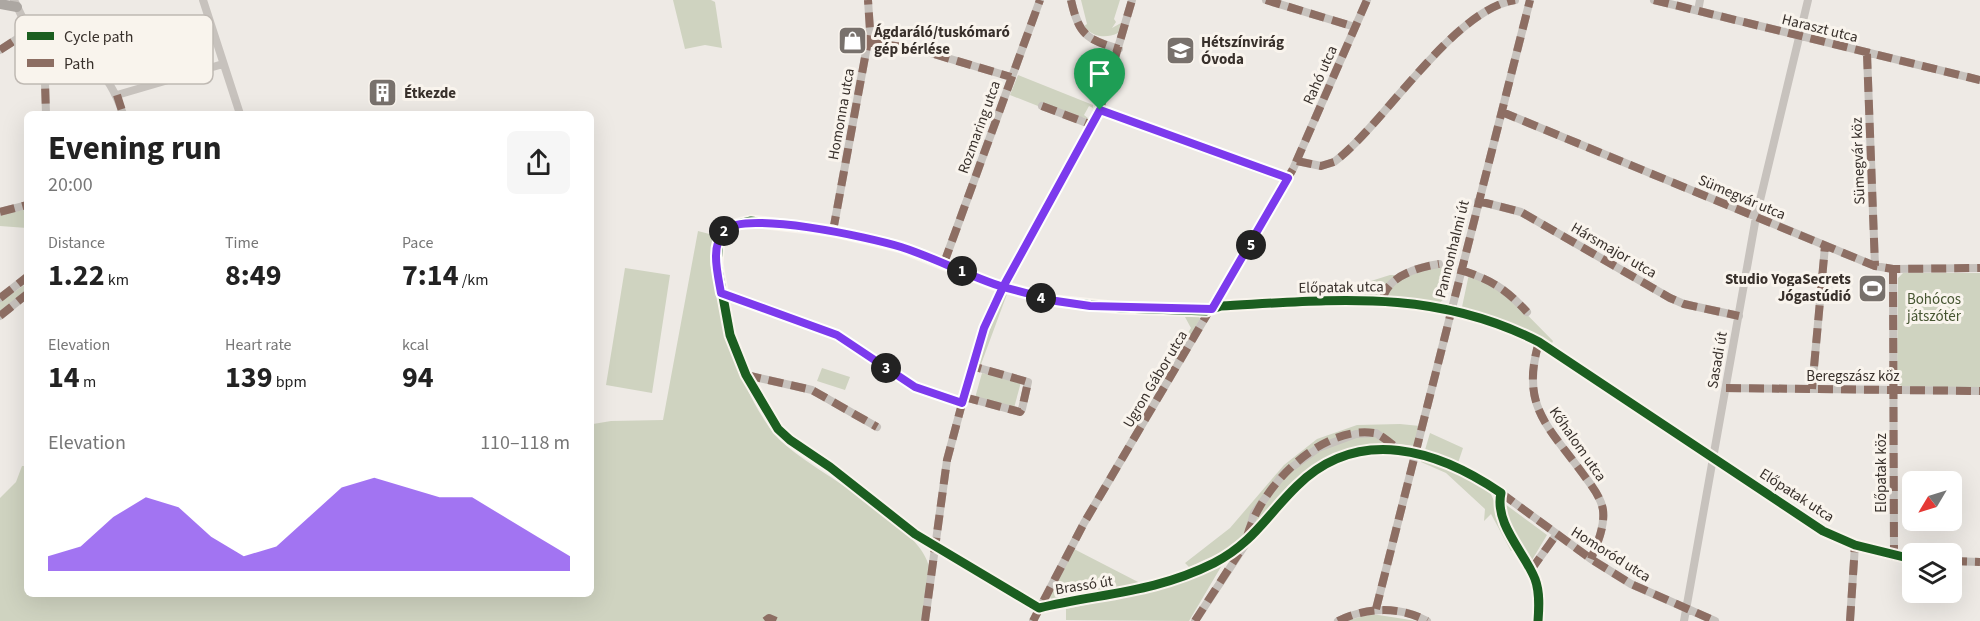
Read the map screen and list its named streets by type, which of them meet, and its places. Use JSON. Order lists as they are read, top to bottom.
{
  "streets": {
    "street": [
      "Haraszt utca",
      "Rahó utca",
      "Homonna utca",
      "Rozmaring utca",
      "Sümegvár köz",
      "Sümegvár utca",
      "Pannonhalmi út",
      "Hársmajor utca",
      "Előpatak utca",
      "Sasadi út",
      "Beregszász köz",
      "Ugron Gábor utca",
      "Kőhalom utca",
      "Előpatak köz",
      "Homoród utca",
      "Brassó út"
    ]
  },
  "crossings": [
    ["Haraszt utca", "Sümegvár köz"],
    ["Haraszt utca", "Sasadi út"],
    ["Rahó utca", "Ugron Gábor utca"],
    ["Homonna utca", "Előpatak utca"],
    ["Rozmaring utca", "Előpatak utca"],
    ["Sümegvár köz", "Sümegvár utca"],
    ["Sümegvár utca", "Pannonhalmi út"],
    ["Sümegvár utca", "Sasadi út"],
    ["Sümegvár utca", "Előpatak köz"],
    ["Pannonhalmi út", "Hársmajor utca"],
    ["Pannonhalmi út", "Előpatak utca"],
    ["Pannonhalmi út", "Brassó út"],
    ["Hársmajor utca", "Sasadi út"],
    ["Előpatak utca", "Sasadi út"],
    ["Előpatak utca", "Ugron Gábor utca"],
    ["Előpatak utca", "Kőhalom utca"],
    ["Előpatak utca", "Előpatak köz"],
    ["Előpatak utca", "Brassó út"],
    ["Sasadi út", "Beregszász köz"],
    ["Sasadi út", "Homoród utca"],
    ["Beregszász köz", "Előpatak köz"],
    ["Ugron Gábor utca", "Brassó út"],
    ["Kőhalom utca", "Homoród utca"],
    ["Homoród utca", "Brassó út"]
  ],
  "parks": ["Bohócos játszótér"],
  "places": {
    "shop": ["Ágdaráló/tuskómaró gép bérlése"],
    "school or university": ["Hétszínvirág Óvoda"],
    "building": ["Étkezde"],
    "sports": ["Studio YogaSecrets Jógastúdió"]
  },
  "legend": ["Cycle path", "Path"],
  "north": "bottom left",
  "page": {
    "heading": ["Evening run", "20:00"],
    "stats": [
      ["Distance", "1.22 km"],
      ["Time", "8:49"],
      ["Pace", "7:14 /km"],
      ["Elevation", "14 m"],
      ["Heart rate", "139 bpm"],
      ["kcal", "94"]
    ],
    "pins": [
      "2",
      "5",
      "1",
      "4",
      "3"
    ],
    "chart": ["Elevation", "110–118 m"]
  }
}
